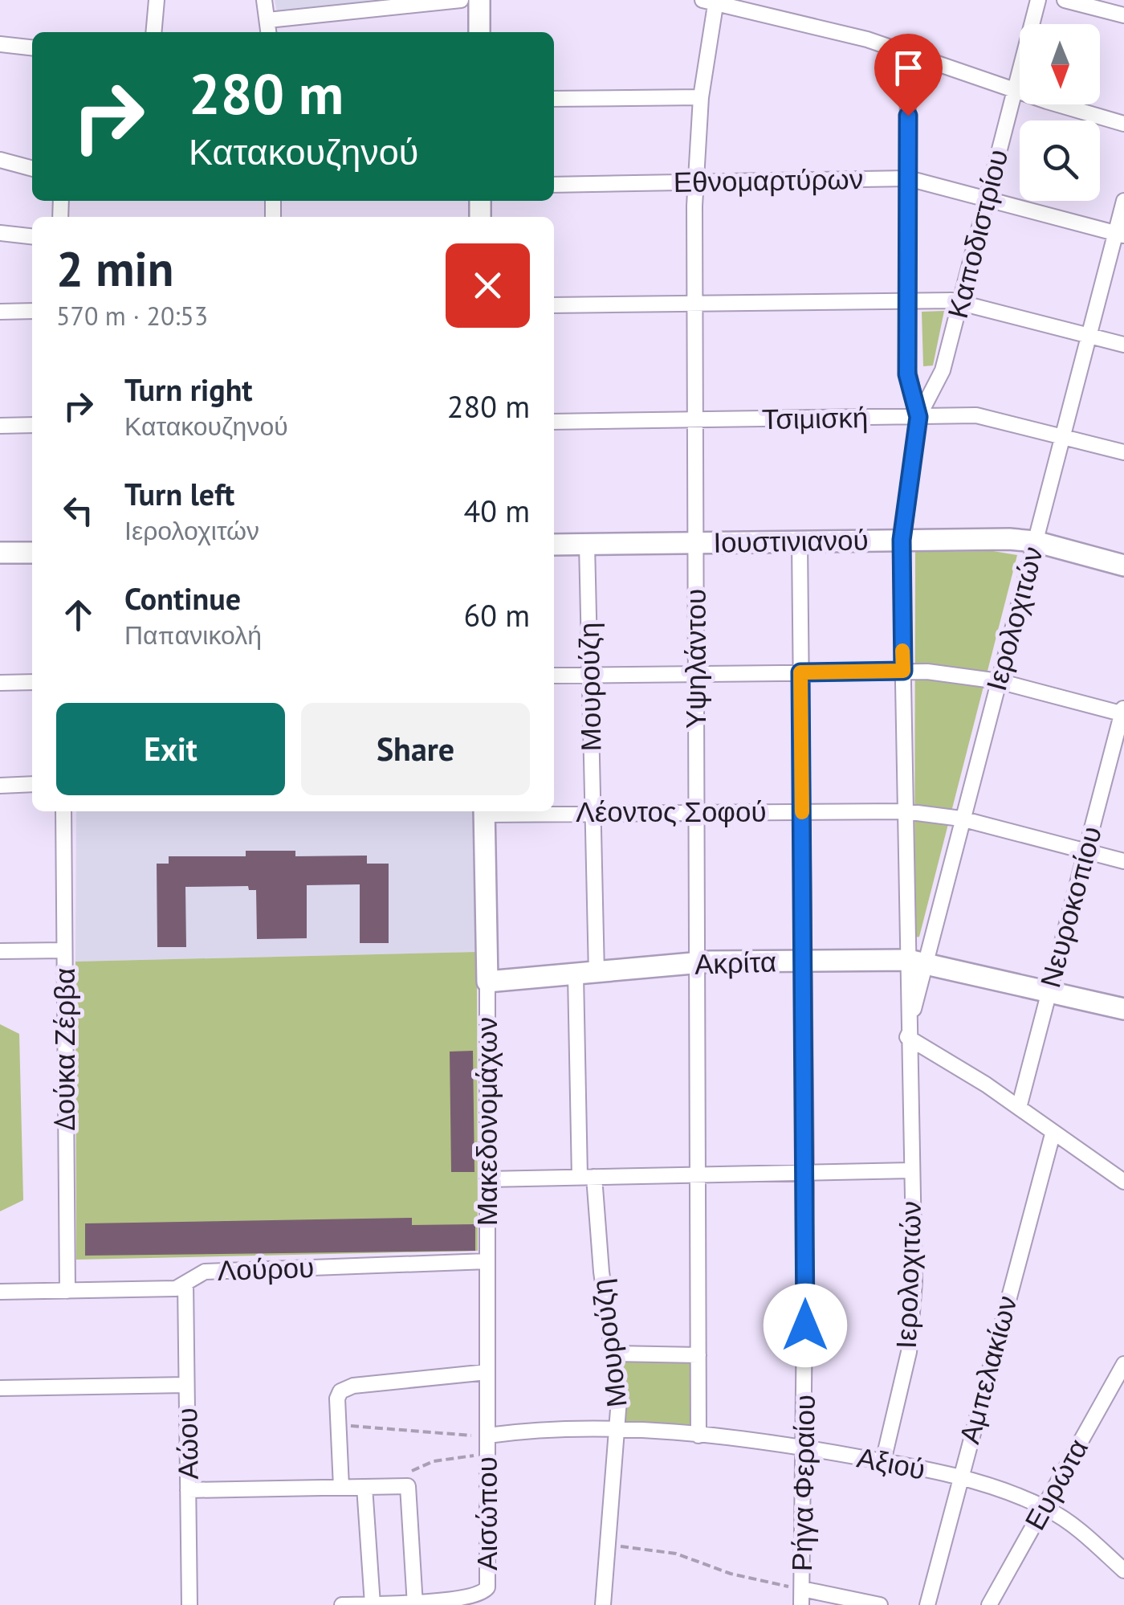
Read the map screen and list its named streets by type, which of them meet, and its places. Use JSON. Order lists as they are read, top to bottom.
{
  "streets": {
    "street": [
      "Εθνομαρτύρων",
      "Καποδιστρίου",
      "Τσιμισκή",
      "Ιουστινιανού",
      "Ιερολοχιτών",
      "Υψηλάντου",
      "Μουρούζη",
      "Λέοντος Σοφού",
      "Νευροκοπίου",
      "Ακρίτα",
      "Δούκα Ζέρβα",
      "Μακεδονομάχων",
      "Λούρου",
      "Αμπελακίων",
      "Αώου",
      "Αξιού",
      "Ρήγα Φεραίου",
      "Ευρώτα",
      "Αισώπου"
    ]
  },
  "crossings": [
    ["Εθνομαρτύρων", "Καποδιστρίου"],
    ["Εθνομαρτύρων", "Ιερολοχιτών"],
    ["Εθνομαρτύρων", "Υψηλάντου"],
    ["Καποδιστρίου", "Τσιμισκή"],
    ["Καποδιστρίου", "Ιερολοχιτών"],
    ["Τσιμισκή", "Ιερολοχιτών"],
    ["Τσιμισκή", "Υψηλάντου"],
    ["Ιουστινιανού", "Ιερολοχιτών"],
    ["Ιουστινιανού", "Υψηλάντου"],
    ["Ιουστινιανού", "Μουρούζη"],
    ["Ιουστινιανού", "Ρήγα Φεραίου"],
    ["Ιερολοχιτών", "Λέοντος Σοφού"],
    ["Ιερολοχιτών", "Ακρίτα"],
    ["Ιερολοχιτών", "Αξιού"],
    ["Υψηλάντου", "Λέοντος Σοφού"],
    ["Υψηλάντου", "Ακρίτα"],
    ["Υψηλάντου", "Αξιού"],
    ["Μουρούζη", "Λέοντος Σοφού"],
    ["Μουρούζη", "Ακρίτα"],
    ["Μουρούζη", "Αξιού"],
    ["Λέοντος Σοφού", "Νευροκοπίου"],
    ["Λέοντος Σοφού", "Μακεδονομάχων"],
    ["Λέοντος Σοφού", "Ρήγα Φεραίου"],
    ["Νευροκοπίου", "Ακρίτα"],
    ["Ακρίτα", "Μακεδονομάχων"],
    ["Ακρίτα", "Ρήγα Φεραίου"],
    ["Δούκα Ζέρβα", "Λούρου"],
    ["Μακεδονομάχων", "Λούρου"],
    ["Μακεδονομάχων", "Αξιού"],
    ["Μακεδονομάχων", "Αισώπου"],
    ["Λούρου", "Αώου"],
    ["Αμπελακίων", "Αξιού"],
    ["Αξιού", "Ρήγα Φεραίου"],
    ["Αξιού", "Ευρώτα"],
    ["Αξιού", "Αισώπου"]
  ],
  "north": "bottom",
  "page": {
    "turn": ["280 m", "Κατακουζηνού"],
    "heading": ["2 min", "570 m · 20:53"],
    "list": [
      {
        "name": "Turn right",
        "note": "Κατακουζηνού",
        "value": "280 m"
      },
      {
        "name": "Turn left",
        "note": "Ιερολοχιτών",
        "value": "40 m"
      },
      {
        "name": "Continue",
        "note": "Παπανικολή",
        "value": "60 m"
      }
    ],
    "buttons": ["Exit", "Share"]
  }
}
